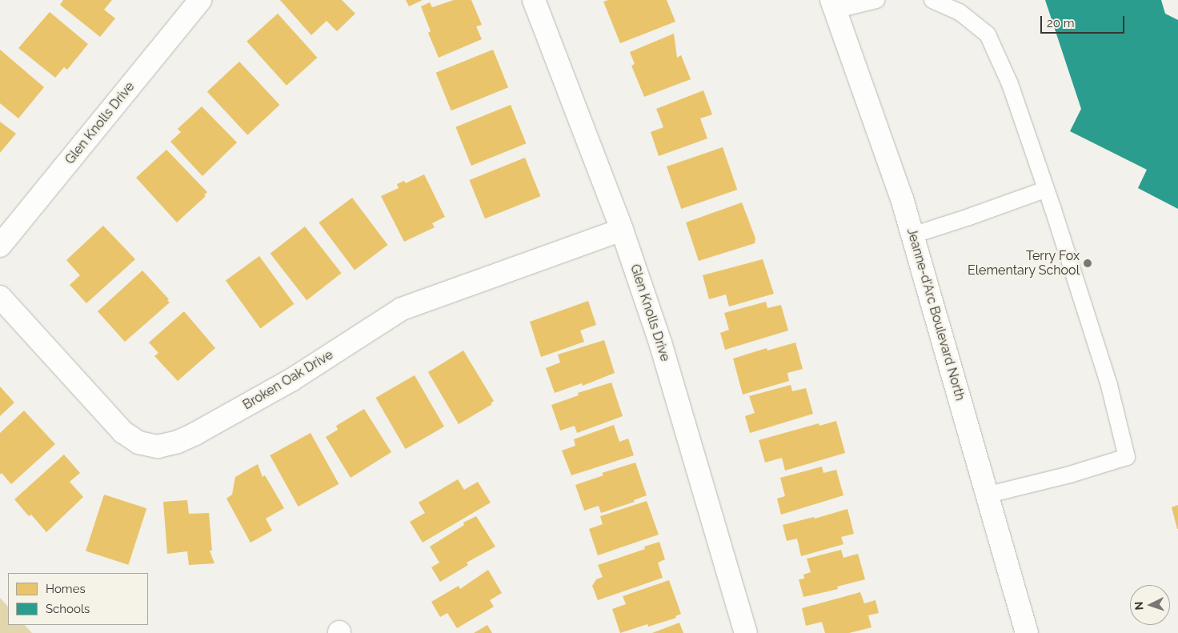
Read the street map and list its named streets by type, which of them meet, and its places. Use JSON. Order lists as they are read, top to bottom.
{
  "streets": {
    "street": ["Glen Knolls Drive", "Jeanne-d'Arc Boulevard North", "Broken Oak Drive"]
  },
  "crossings": [
    ["Glen Knolls Drive", "Broken Oak Drive"]
  ],
  "places": ["Terry Fox Elementary School"],
  "legend": ["Homes", "Schools"],
  "scale_bar": "20 m",
  "north": "left"
}
